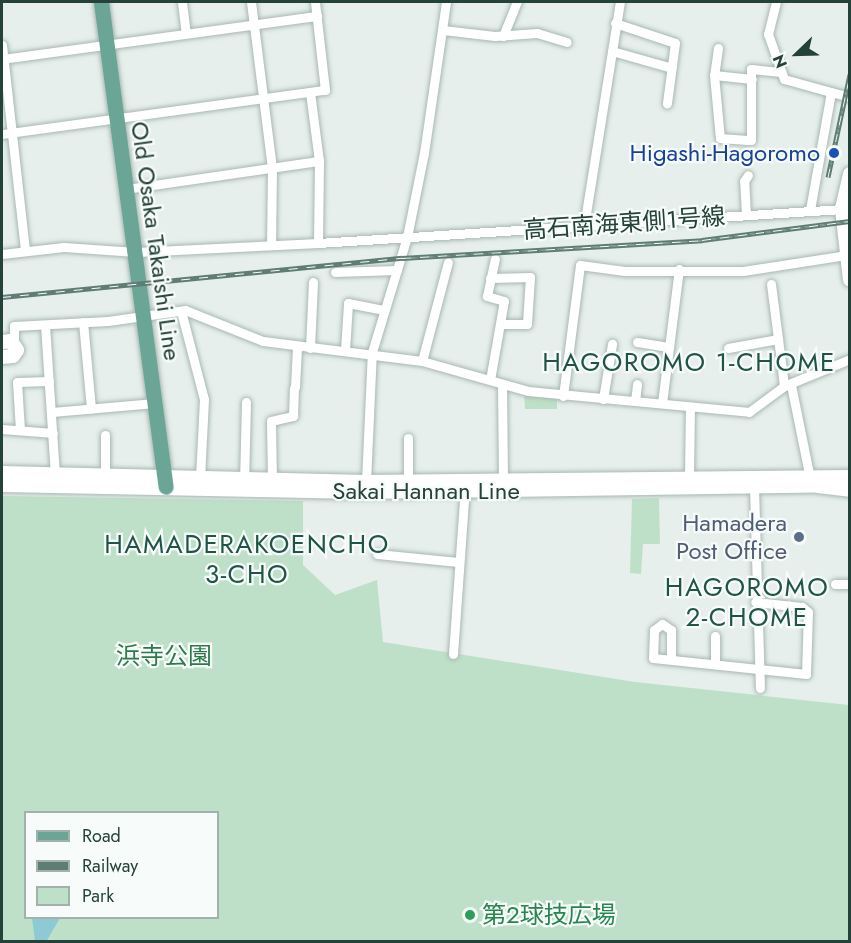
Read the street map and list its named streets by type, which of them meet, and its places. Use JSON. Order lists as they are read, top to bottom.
{
  "streets": {
    "main road": ["Old Osaka Takaishi Line", "Sakai Hannan Line"],
    "street": ["高石南海東側1号線"]
  },
  "crossings": [
    ["高石南海東側1号線", "Old Osaka Takaishi Line"],
    ["Old Osaka Takaishi Line", "Sakai Hannan Line"]
  ],
  "districts": ["HAGOROMO 1-CHOME", "HAMADERAKOENCHO 3-CHO", "HAGOROMO 2-CHOME"],
  "parks": ["浜寺公園"],
  "places": ["Higashi-Hagoromo", "Hamadera Post Office", "第2球技広場"],
  "legend": ["Road", "Railway", "Park"],
  "north": "bottom left"
}
